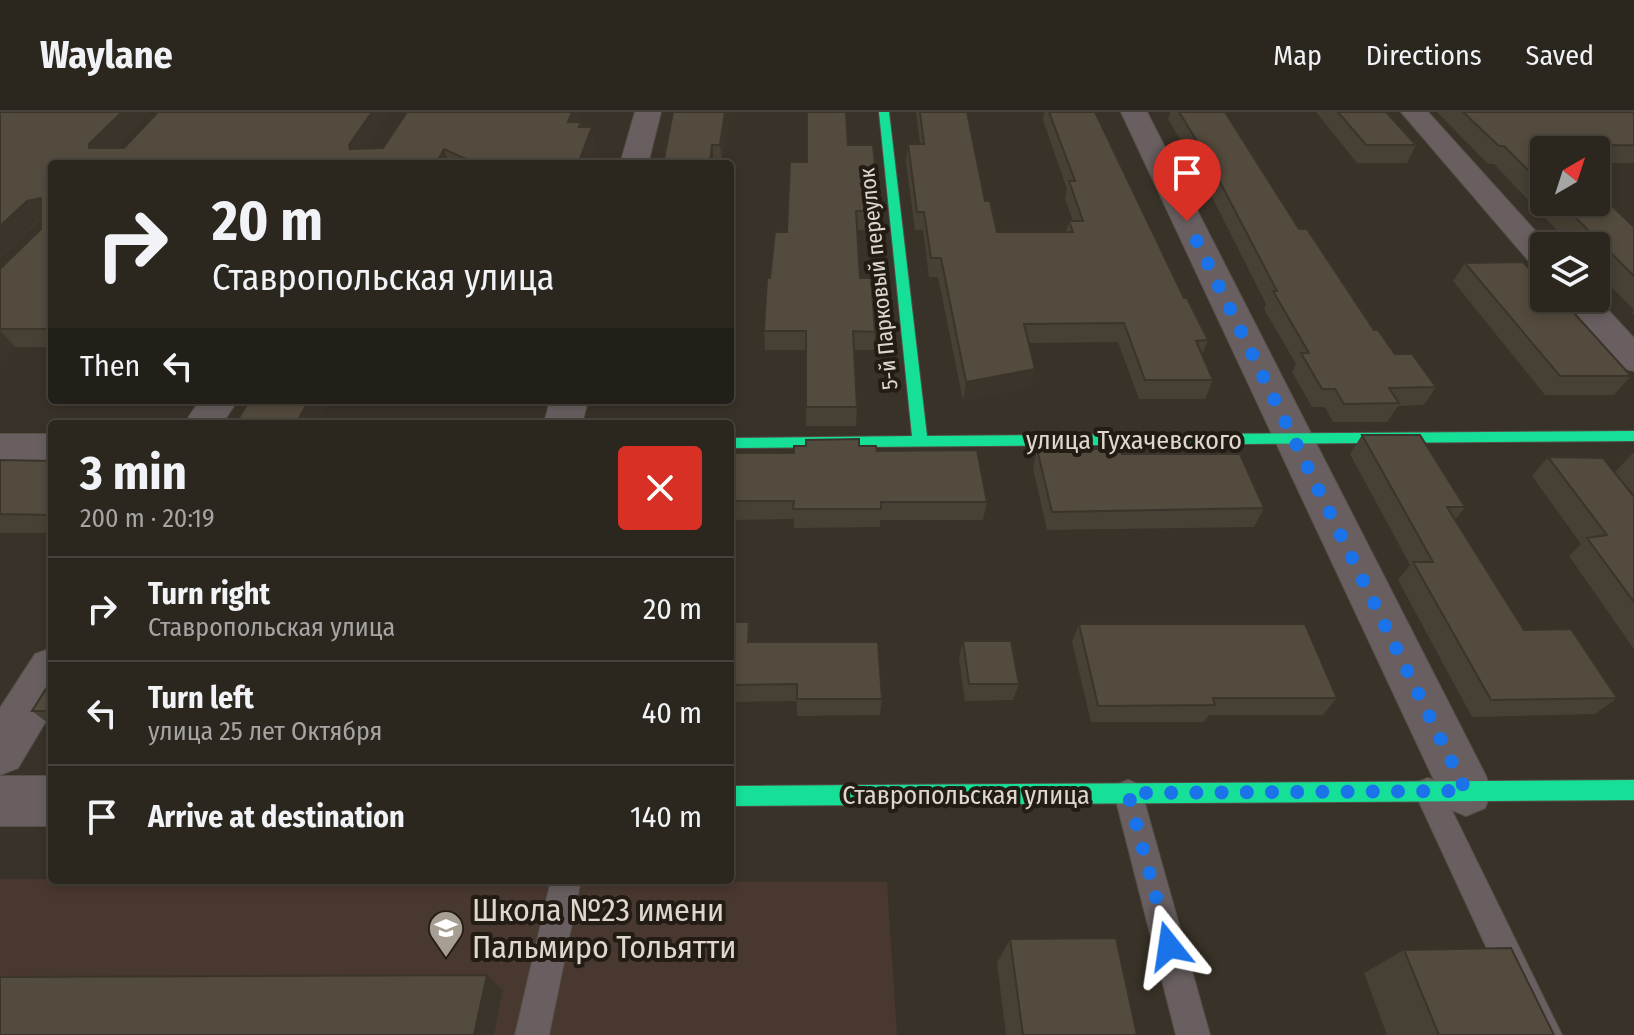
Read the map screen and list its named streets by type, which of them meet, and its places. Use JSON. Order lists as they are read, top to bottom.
{
  "streets": {
    "street": ["5-й Парковый переулок", "улица Тухачевского", "Ставропольская улица"]
  },
  "crossings": [
    ["5-й Парковый переулок", "улица Тухачевского"]
  ],
  "places": {
    "school or university": ["Школа №23 имени Пальмиро Тольятти"]
  },
  "north": "top right",
  "page": {
    "header": "Waylane",
    "nav": ["Map", "Directions", "Saved"],
    "turn": ["20 m", "Ставропольская улица"],
    "then": "Then",
    "heading": ["3 min", "200 m · 20:19"],
    "list": [
      {
        "name": "Turn right",
        "note": "Ставропольская улица",
        "value": "20 m"
      },
      {
        "name": "Turn left",
        "note": "улица 25 лет Октября",
        "value": "40 m"
      },
      {
        "name": "Arrive at destination",
        "value": "140 m"
      }
    ]
  }
}
